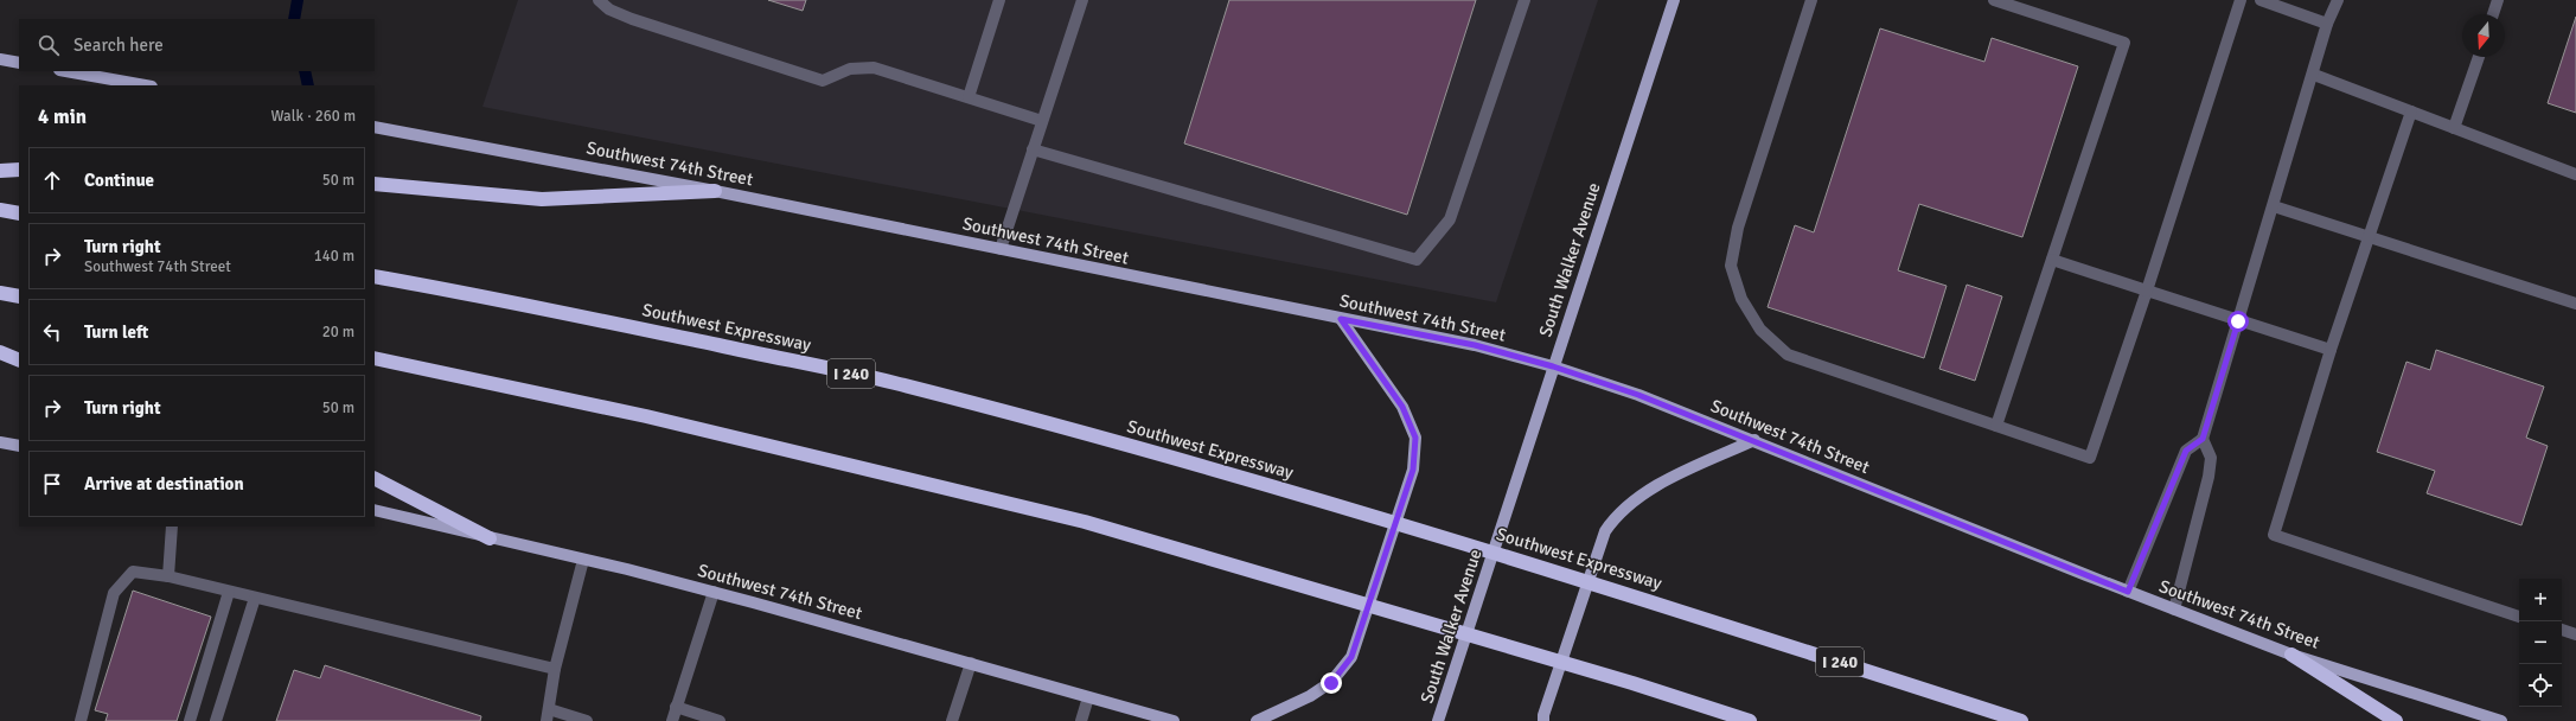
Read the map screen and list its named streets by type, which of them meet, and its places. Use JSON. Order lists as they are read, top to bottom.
{
  "streets": {
    "highway": ["Southwest Expressway", "I 240"],
    "main road": ["Southwest 74th Street", "South Walker Avenue"]
  },
  "crossings": [
    ["Southwest 74th Street", "South Walker Avenue"]
  ],
  "north": "bottom",
  "page": {
    "search": "Search here",
    "heading": ["4 min", "Walk · 260 m"],
    "list": [
      ["Continue", "50 m"],
      ["Turn right", "Southwest 74th Street", "140 m"],
      ["Turn left", "20 m"],
      ["Turn right", "50 m"],
      "Arrive at destination"
    ],
    "map_buttons": ["+", "−"]
  }
}
